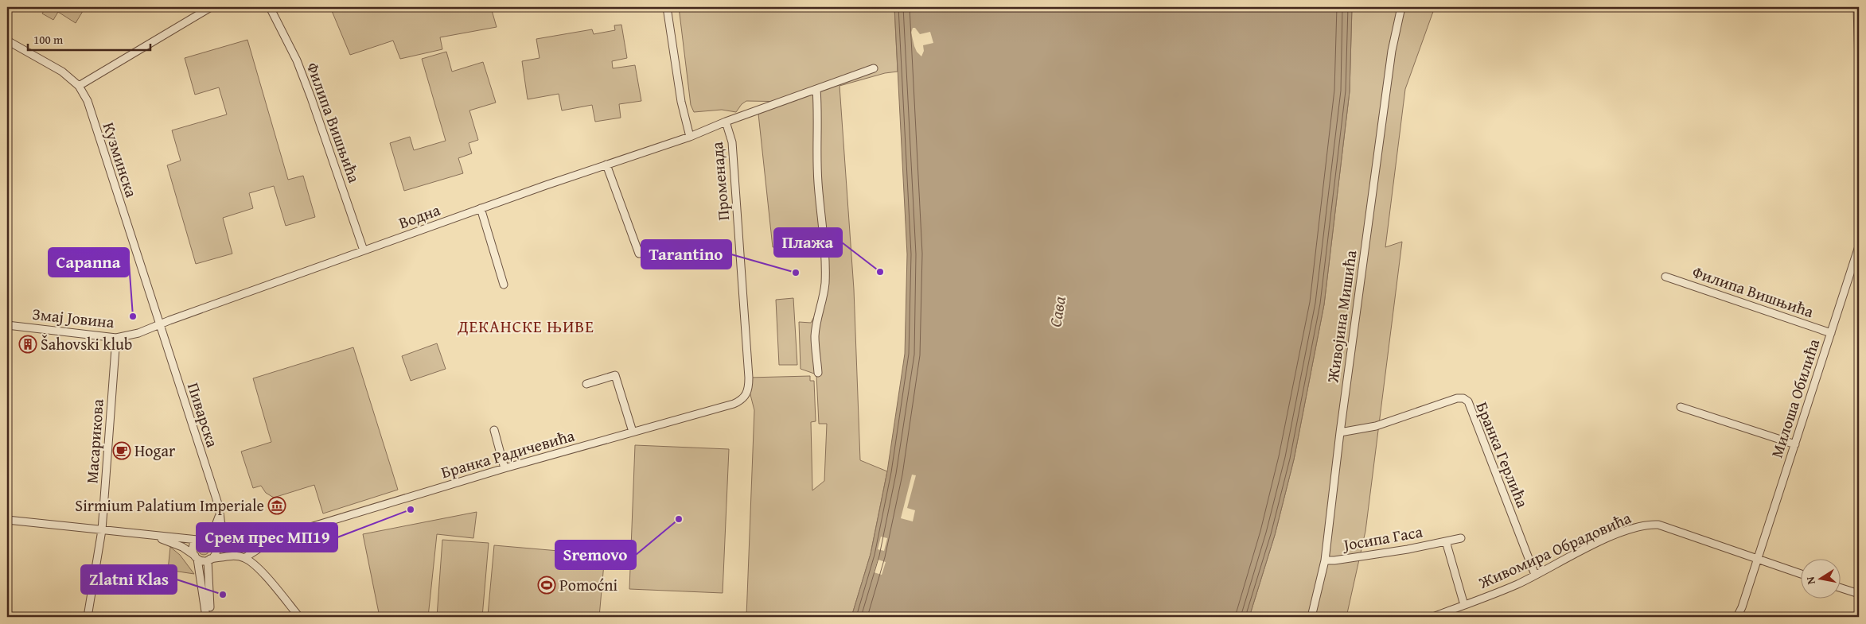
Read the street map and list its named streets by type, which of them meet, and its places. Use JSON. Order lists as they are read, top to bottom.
{
  "streets": {
    "street": [
      "Филипа Вишњића",
      "Кузминска",
      "Променада",
      "Водна",
      "Живојина Мишића",
      "Змај Јовина",
      "Милоша Обилића",
      "Пиварска",
      "Масарикова",
      "Бранка Радичевића",
      "Бранка Герлића",
      "Јосипа Гаса",
      "Живомира Обрадовића"
    ]
  },
  "crossings": [
    ["Филипа Вишњића", "Водна"],
    ["Филипа Вишњића", "Милоша Обилића"],
    ["Кузминска", "Водна"],
    ["Кузминска", "Змај Јовина"],
    ["Кузминска", "Пиварска"],
    ["Променада", "Водна"],
    ["Променада", "Бранка Радичевића"],
    ["Водна", "Змај Јовина"],
    ["Водна", "Пиварска"],
    ["Живојина Мишића", "Бранка Герлића"],
    ["Живојина Мишића", "Јосипа Гаса"],
    ["Змај Јовина", "Пиварска"],
    ["Змај Јовина", "Масарикова"],
    ["Милоша Обилића", "Живомира Обрадовића"],
    ["Пиварска", "Бранка Радичевића"],
    ["Бранка Герлића", "Живомира Обрадовића"],
    ["Јосипа Гаса", "Живомира Обрадовића"]
  ],
  "districts": ["ДЕКАНСКЕ ЊИВЕ"],
  "water": ["Сава"],
  "places": {
    "other": [
      "Плажа",
      "Tarantino",
      "Capanna",
      "Срем прес МП19",
      "Sremovo",
      "Zlatni Klas"
    ],
    "building": ["Šahovski klub"],
    "cafe": ["Hogar"],
    "museum": ["Sirmium Palatium Imperiale"],
    "sports": ["Pomoćni"]
  },
  "scale_bar": "100 m",
  "north": "left"
}
